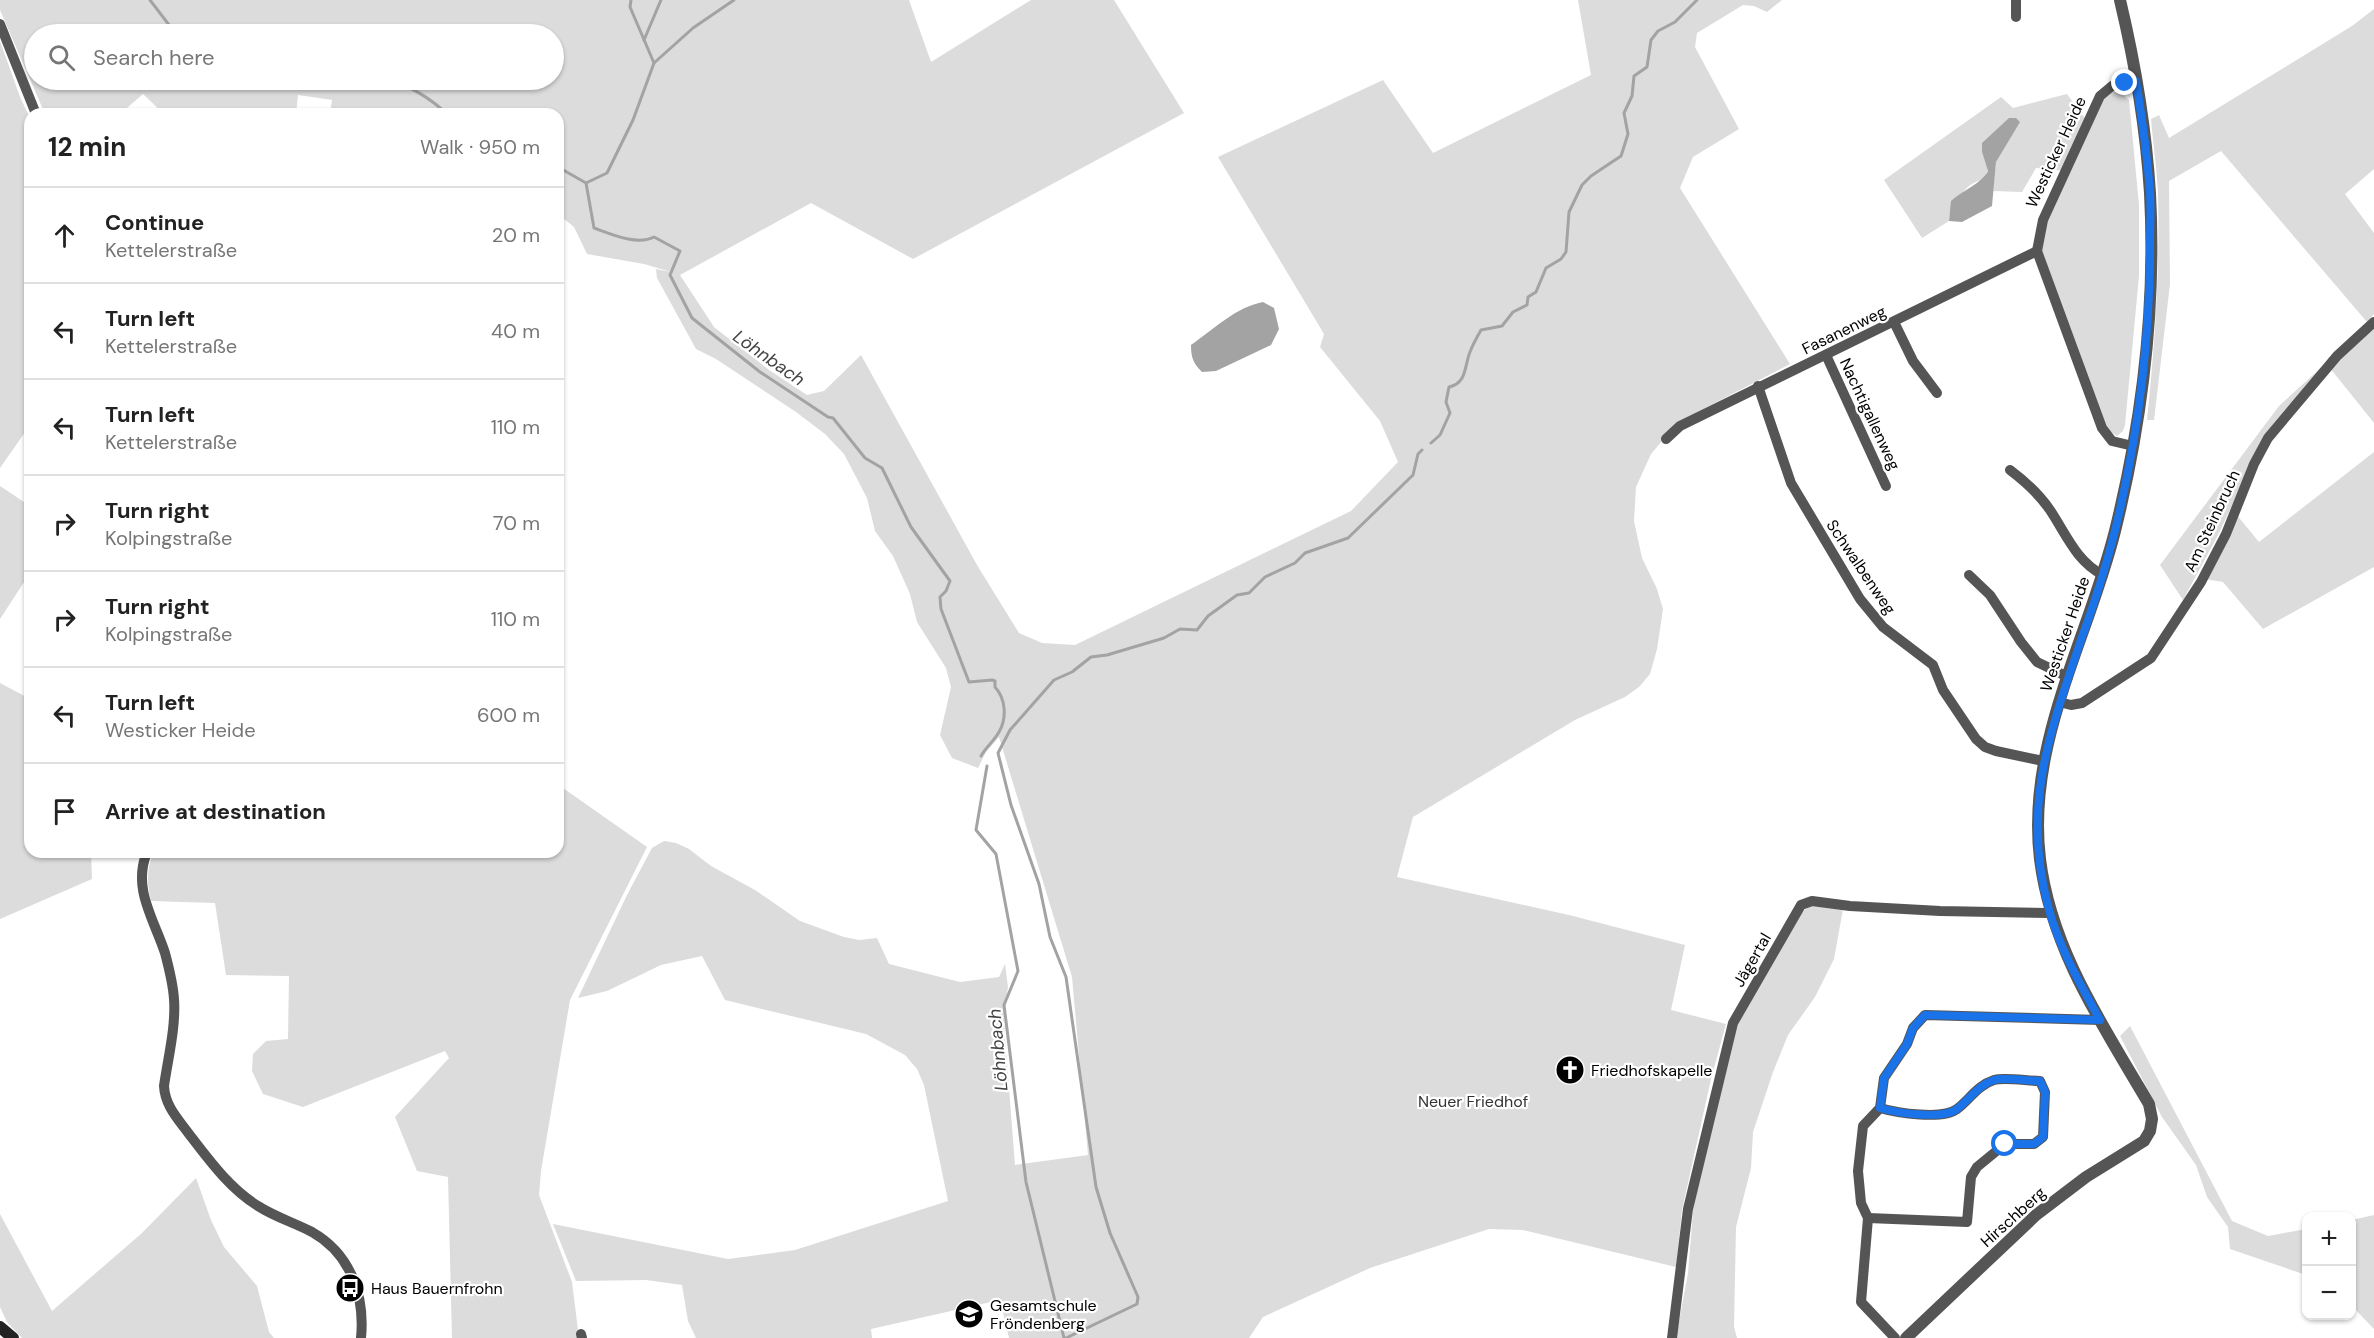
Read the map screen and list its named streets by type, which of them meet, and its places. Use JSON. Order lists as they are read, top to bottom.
{
  "streets": {
    "street": [
      "Westicker Heide",
      "Fasanenweg",
      "Nachtigallenweg",
      "Am Steinbruch",
      "Schwalbenweg",
      "Jägertal",
      "Hirschberg"
    ]
  },
  "crossings": [
    ["Westicker Heide", "Fasanenweg"],
    ["Westicker Heide", "Am Steinbruch"],
    ["Westicker Heide", "Schwalbenweg"],
    ["Westicker Heide", "Jägertal"],
    ["Westicker Heide", "Hirschberg"],
    ["Fasanenweg", "Nachtigallenweg"],
    ["Fasanenweg", "Schwalbenweg"]
  ],
  "water": ["Löhnbach"],
  "parks": ["Neuer Friedhof"],
  "places": {
    "church": ["Friedhofskapelle"],
    "bus stop": ["Haus Bauernfrohn"],
    "school or university": ["Gesamtschule Fröndenberg"]
  },
  "page": {
    "search": "Search here",
    "heading": ["12 min", "Walk · 950 m"],
    "list": [
      ["Continue", "Kettelerstraße", "20 m"],
      ["Turn left", "Kettelerstraße", "40 m"],
      ["Turn left", "Kettelerstraße", "110 m"],
      ["Turn right", "Kolpingstraße", "70 m"],
      ["Turn right", "Kolpingstraße", "110 m"],
      ["Turn left", "Westicker Heide", "600 m"],
      "Arrive at destination"
    ],
    "map_buttons": ["+", "−"]
  }
}
